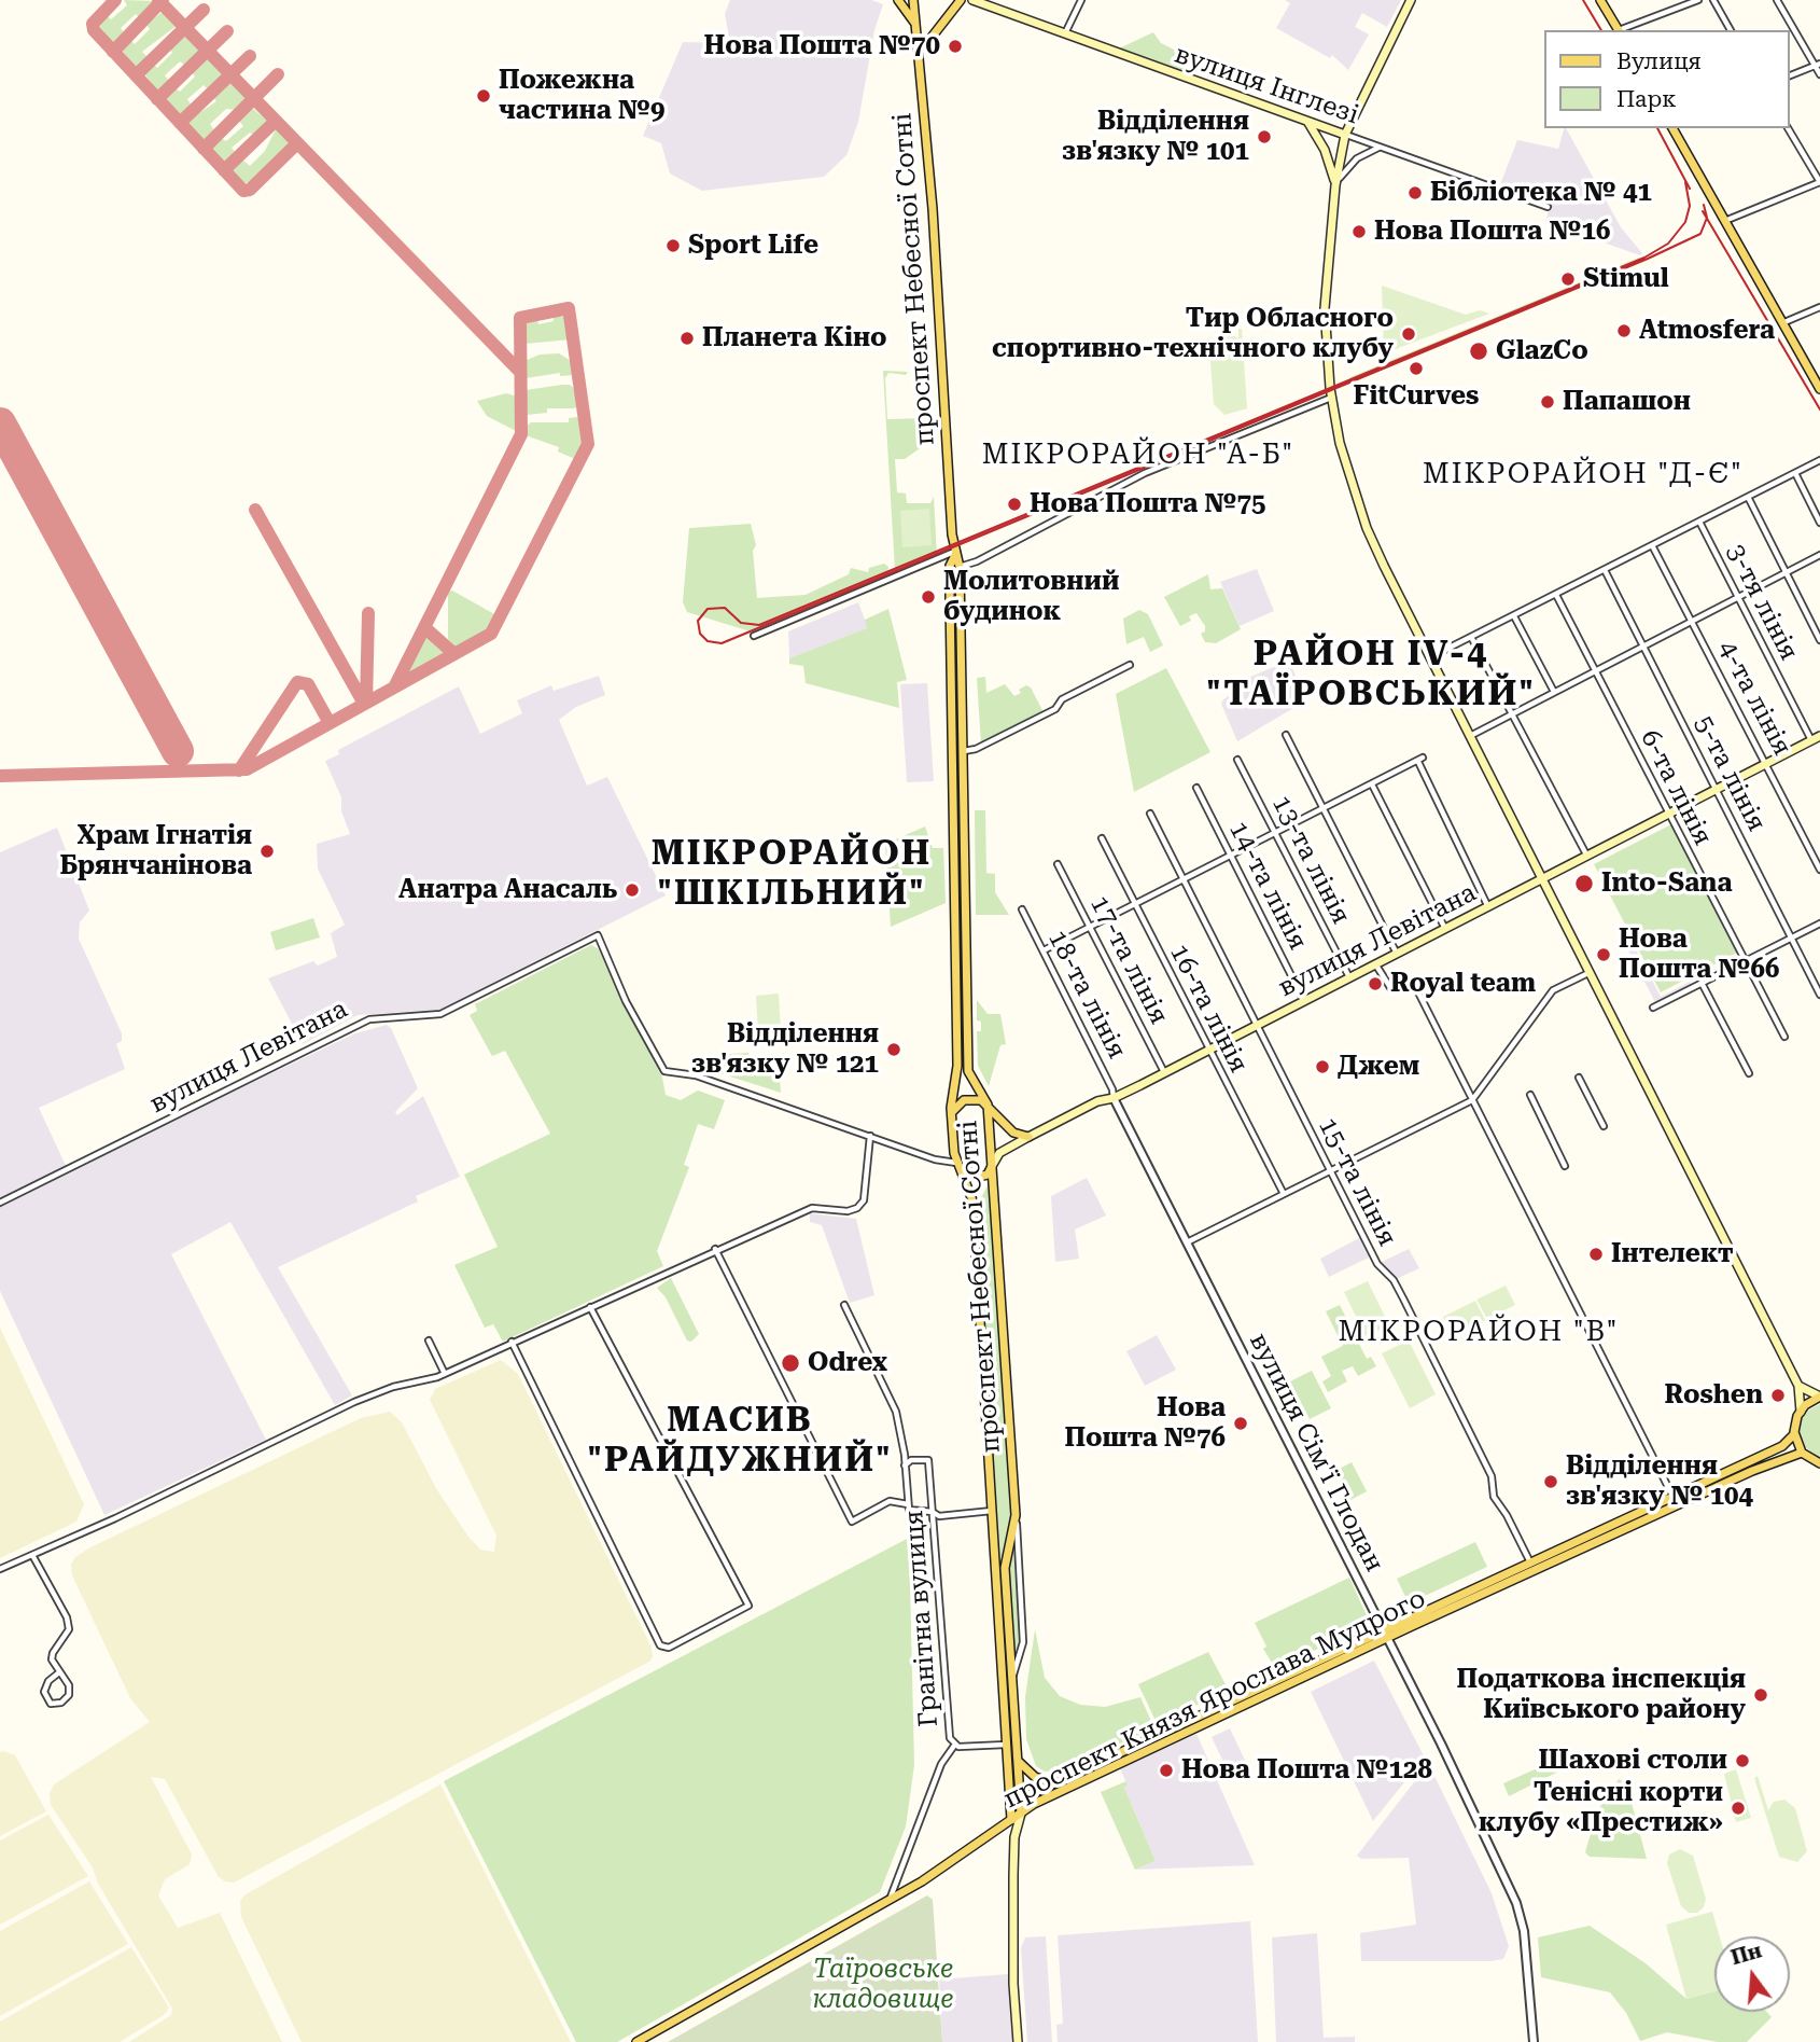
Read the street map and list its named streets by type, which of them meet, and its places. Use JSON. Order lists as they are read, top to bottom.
{
  "streets": {
    "main road": [
      "вулиця Інглезі",
      "проспект Небесної Сотні",
      "вулиця Левітана",
      "проспект Князя Ярослава Мудрого"
    ],
    "street": [
      "3-тя лінія",
      "4-та лінія",
      "5-та лінія",
      "6-та лінія",
      "13-та лінія",
      "14-та лінія",
      "17-та лінія",
      "18-та лінія",
      "16-та лінія",
      "15-та лінія",
      "вулиця Сім'ї Глодан",
      "Гранітна вулиця"
    ]
  },
  "crossings": [
    ["проспект Небесної Сотні", "вулиця Левітана"],
    ["проспект Небесної Сотні", "Гранітна вулиця"],
    ["проспект Небесної Сотні", "проспект Князя Ярослава Мудрого"],
    ["3-тя лінія", "вулиця Левітана"],
    ["4-та лінія", "вулиця Левітана"],
    ["5-та лінія", "вулиця Левітана"],
    ["6-та лінія", "вулиця Левітана"],
    ["13-та лінія", "вулиця Левітана"],
    ["14-та лінія", "вулиця Левітана"],
    ["вулиця Левітана", "17-та лінія"],
    ["вулиця Левітана", "18-та лінія"],
    ["вулиця Левітана", "16-та лінія"],
    ["вулиця Левітана", "15-та лінія"],
    ["вулиця Левітана", "вулиця Сім'ї Глодан"],
    ["18-та лінія", "вулиця Сім'ї Глодан"],
    ["15-та лінія", "проспект Князя Ярослава Мудрого"],
    ["вулиця Сім'ї Глодан", "проспект Князя Ярослава Мудрого"]
  ],
  "districts": [
    "МІКРОРАЙОН \"А-Б\"",
    "МІКРОРАЙОН \"Д-Є\"",
    "РАЙОН IV-4 \"ТАЇРОВСЬКИЙ\"",
    "МІКРОРАЙОН \"ШКІЛЬНИЙ\"",
    "МІКРОРАЙОН \"В\"",
    "МАСИВ \"РАЙДУЖНИЙ\""
  ],
  "parks": ["Таїровське кладовище"],
  "places": [
    "Нова Пошта №70",
    "Пожежна частина №9",
    "Відділення зв'язку № 101",
    "Бібліотека № 41",
    "Нова Пошта №16",
    "Sport Life",
    "Stimul",
    "Atmosfera",
    "Тир Обласного спортивно-технічного клубу",
    "Планета Кіно",
    "GlazCo",
    "FitCurves",
    "Папашон",
    "Нова Пошта №75",
    "Молитовний будинок",
    "Храм Ігнатія Брянчанінова",
    "Into-Sana",
    "Анатра Анасаль",
    "Нова Пошта №66",
    "Royal team",
    "Відділення зв'язку № 121",
    "Джем",
    "Інтелект",
    "Odrex",
    "Roshen",
    "Нова Пошта №76",
    "Відділення зв'язку № 104",
    "Податкова інспекція Київського району",
    "Шахові столи",
    "Нова Пошта №128",
    "Тенісні корти клубу «Престиж»"
  ],
  "legend": ["Вулиця", "Парк"],
  "north": "top"
}
